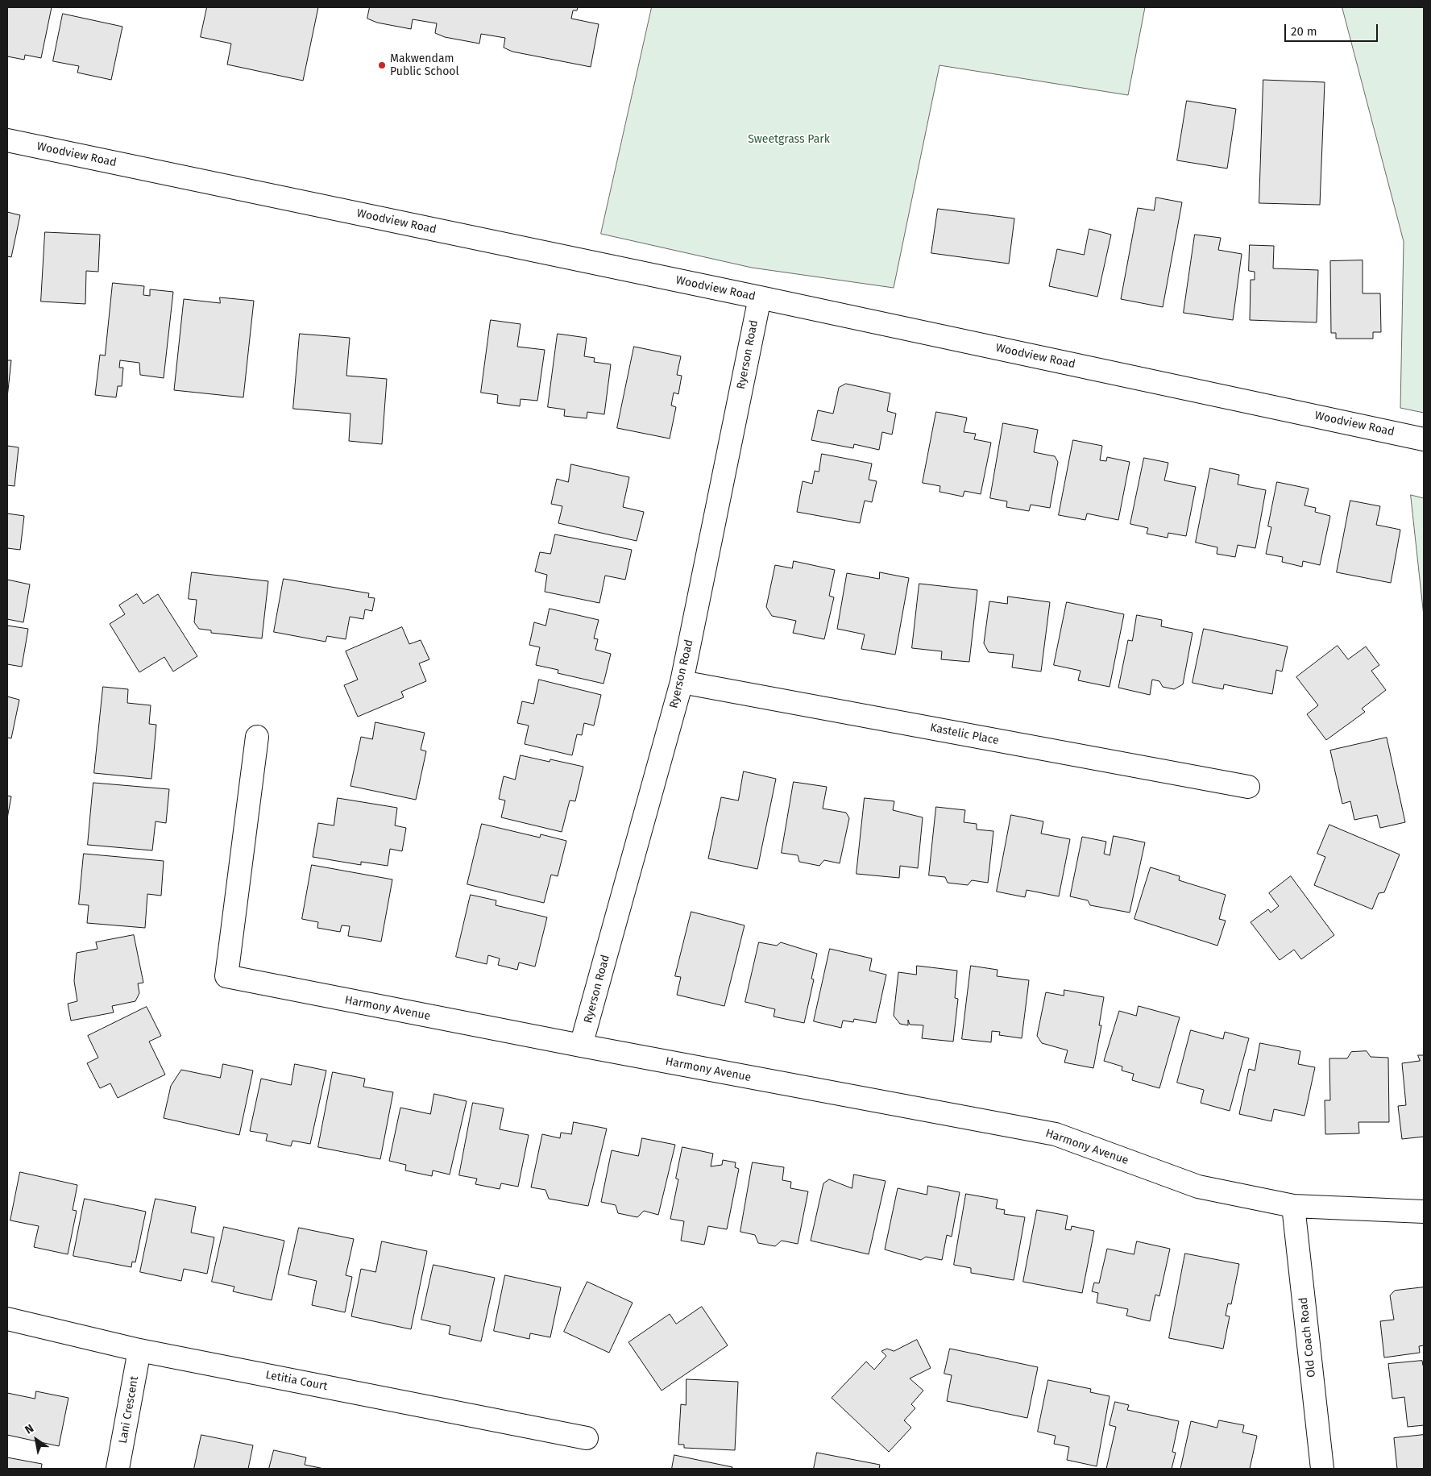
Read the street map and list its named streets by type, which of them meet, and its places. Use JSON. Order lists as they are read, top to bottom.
{
  "streets": {
    "street": [
      "Woodview Road",
      "Ryerson Road",
      "Kastelic Place",
      "Harmony Avenue",
      "Old Coach Road",
      "Letitia Court",
      "Lani Crescent"
    ]
  },
  "crossings": [
    ["Woodview Road", "Ryerson Road"],
    ["Ryerson Road", "Kastelic Place"],
    ["Ryerson Road", "Harmony Avenue"],
    ["Harmony Avenue", "Old Coach Road"],
    ["Letitia Court", "Lani Crescent"]
  ],
  "parks": ["Sweetgrass Park"],
  "places": ["Makwendam Public School"],
  "scale_bar": "20 m",
  "north": "top left"
}
